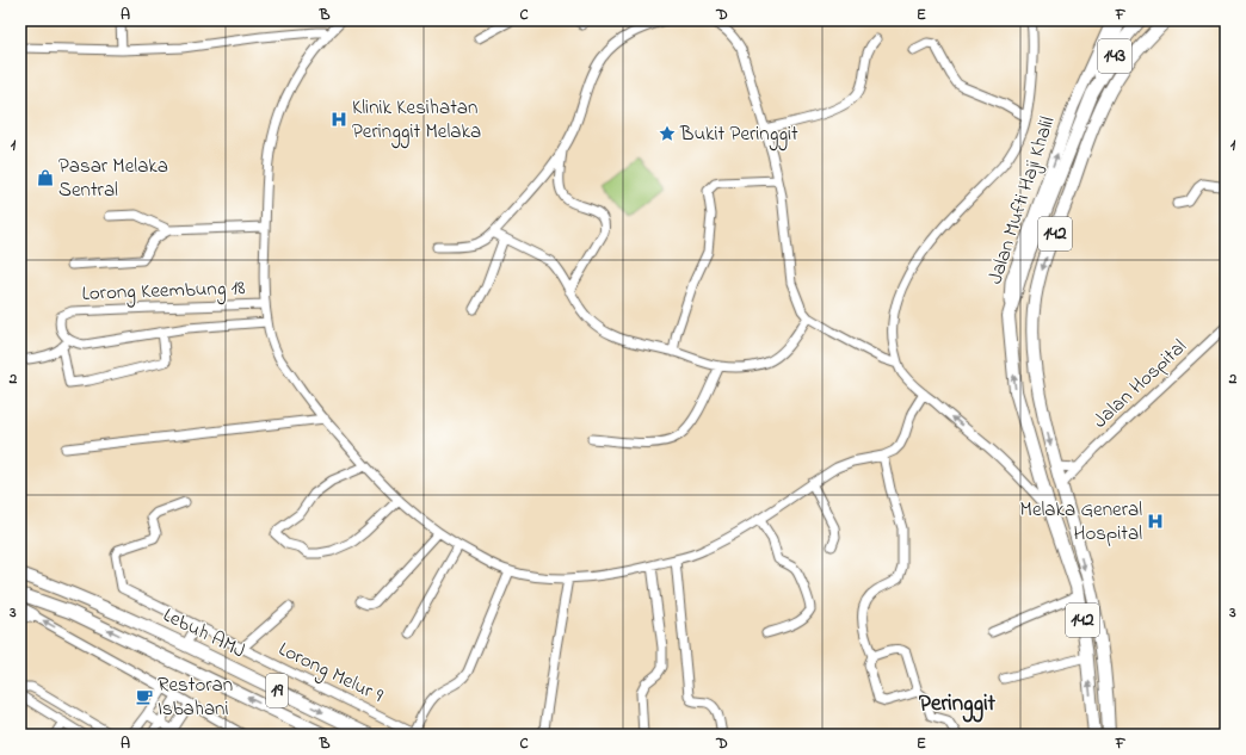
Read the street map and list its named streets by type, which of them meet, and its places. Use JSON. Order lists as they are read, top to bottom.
{
  "streets": {
    "highway": [
      "143",
      "Jalan Mufti Haji Khalil",
      "142",
      "Lebuh AMJ",
      "19"
    ],
    "street": ["Lorong Keembung 18", "Jalan Hospital", "Lorong Melur 9"]
  },
  "crossings": [
    ["143", "Jalan Mufti Haji Khalil"],
    ["143", "142"],
    ["Jalan Mufti Haji Khalil", "142"],
    ["Jalan Mufti Haji Khalil", "Jalan Hospital"]
  ],
  "districts": ["Peringgit"],
  "places": {
    "hospital": ["Klinik Kesihatan Peringgit Melaka", "Melaka General Hospital"],
    "place": ["Bukit Peringgit"],
    "shop": ["Pasar Melaka Sentral"],
    "cafe": ["Restoran Isbahani"]
  },
  "grid": {
    "columns": [
      "A",
      "B",
      "C",
      "D",
      "E",
      "F"
    ],
    "rows": ["1", "2", "3"]
  }
}
